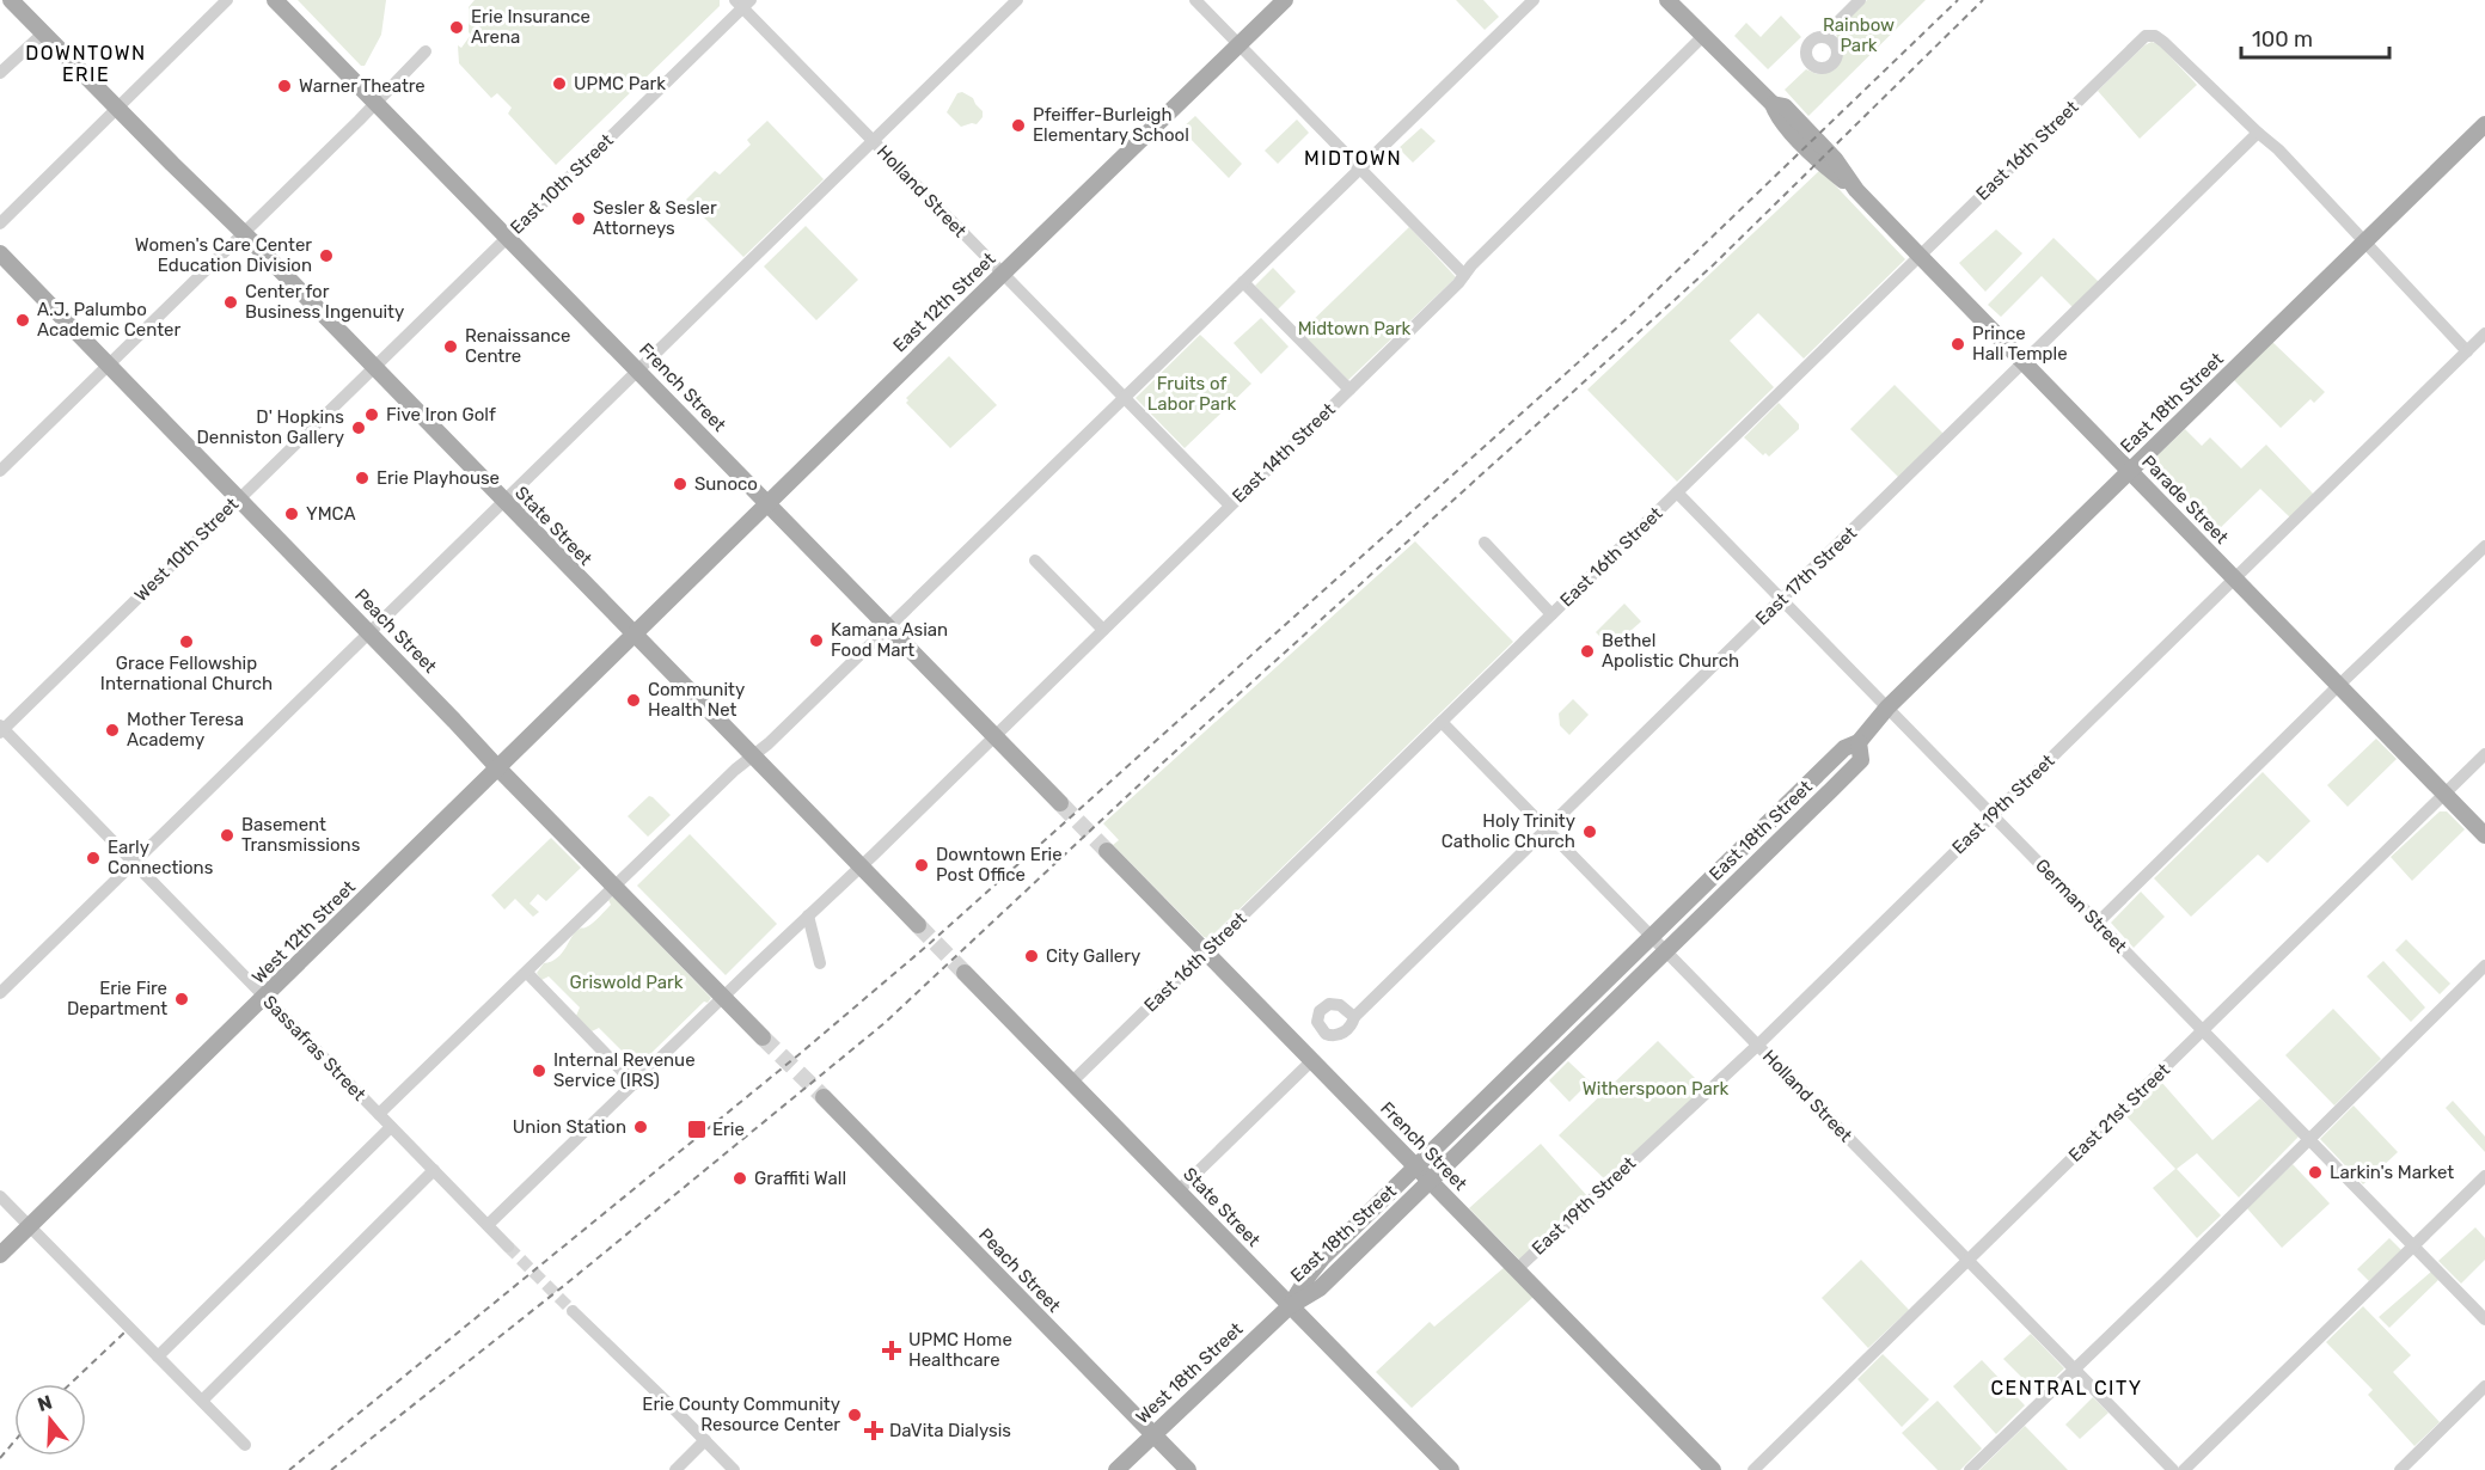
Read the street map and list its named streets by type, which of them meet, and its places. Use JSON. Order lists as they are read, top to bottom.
{
  "streets": {
    "main road": [
      "East 12th Street",
      "French Street",
      "East 18th Street",
      "Parade Street",
      "State Street",
      "Peach Street",
      "West 12th Street",
      "West 18th Street"
    ],
    "street": [
      "East 16th Street",
      "East 10th Street",
      "Holland Street",
      "East 14th Street",
      "West 10th Street",
      "East 17th Street",
      "East 19th Street",
      "German Street",
      "Sassafras Street",
      "East 21st Street"
    ]
  },
  "crossings": [
    ["East 16th Street", "Holland Street"],
    ["East 16th Street", "French Street"],
    ["East 16th Street", "Parade Street"],
    ["East 16th Street", "State Street"],
    ["East 16th Street", "East 17th Street"],
    ["East 16th Street", "German Street"],
    ["East 10th Street", "Holland Street"],
    ["East 10th Street", "French Street"],
    ["East 10th Street", "State Street"],
    ["East 10th Street", "West 10th Street"],
    ["Holland Street", "East 12th Street"],
    ["Holland Street", "East 18th Street"],
    ["Holland Street", "East 14th Street"],
    ["Holland Street", "East 17th Street"],
    ["Holland Street", "East 19th Street"],
    ["Holland Street", "East 21st Street"],
    ["East 12th Street", "French Street"],
    ["East 12th Street", "State Street"],
    ["East 12th Street", "West 12th Street"],
    ["French Street", "East 18th Street"],
    ["French Street", "East 14th Street"],
    ["French Street", "East 19th Street"],
    ["East 18th Street", "Parade Street"],
    ["East 18th Street", "State Street"],
    ["East 18th Street", "German Street"],
    ["East 18th Street", "West 18th Street"],
    ["East 14th Street", "Parade Street"],
    ["East 14th Street", "State Street"],
    ["East 14th Street", "Peach Street"],
    ["East 14th Street", "Sassafras Street"],
    ["Parade Street", "East 17th Street"],
    ["Parade Street", "East 19th Street"],
    ["Parade Street", "East 21st Street"],
    ["State Street", "West 10th Street"],
    ["State Street", "West 12th Street"],
    ["State Street", "West 18th Street"],
    ["West 10th Street", "Peach Street"],
    ["West 10th Street", "Sassafras Street"],
    ["East 17th Street", "German Street"],
    ["Peach Street", "West 12th Street"],
    ["Peach Street", "West 18th Street"],
    ["East 19th Street", "German Street"],
    ["German Street", "East 21st Street"],
    ["West 12th Street", "Sassafras Street"]
  ],
  "districts": ["DOWNTOWN ERIE", "MIDTOWN", "CENTRAL CITY"],
  "parks": [
    "Rainbow Park",
    "Midtown Park",
    "Fruits of Labor Park",
    "Griswold Park",
    "Witherspoon Park"
  ],
  "places": {
    "other": [
      "Erie Insurance Arena",
      "UPMC Park",
      "Warner Theatre",
      "Pfeiffer-Burleigh Elementary School",
      "Sesler & Sesler Attorneys",
      "Women's Care Center Education Division",
      "Center for Business Ingenuity",
      "A.J. Palumbo Academic Center",
      "Prince Hall Temple",
      "Renaissance Centre",
      "Five Iron Golf",
      "D' Hopkins Denniston Gallery",
      "Erie Playhouse",
      "Sunoco",
      "YMCA",
      "Kamana Asian Food Mart",
      "Grace Fellowship International Church",
      "Bethel Apolistic Church",
      "Community Health Net",
      "Mother Teresa Academy",
      "Holy Trinity Catholic Church",
      "Basement Transmissions",
      "Early Connections",
      "Downtown Erie Post Office",
      "City Gallery",
      "Erie Fire Department",
      "Internal Revenue Service (IRS)",
      "Union Station",
      "Larkin's Market",
      "Graffiti Wall",
      "Erie County Community Resource Center"
    ],
    "transit": ["Erie"],
    "health": ["UPMC Home Healthcare", "DaVita Dialysis"]
  },
  "scale_bar": "100 m",
  "north": "top"
}
